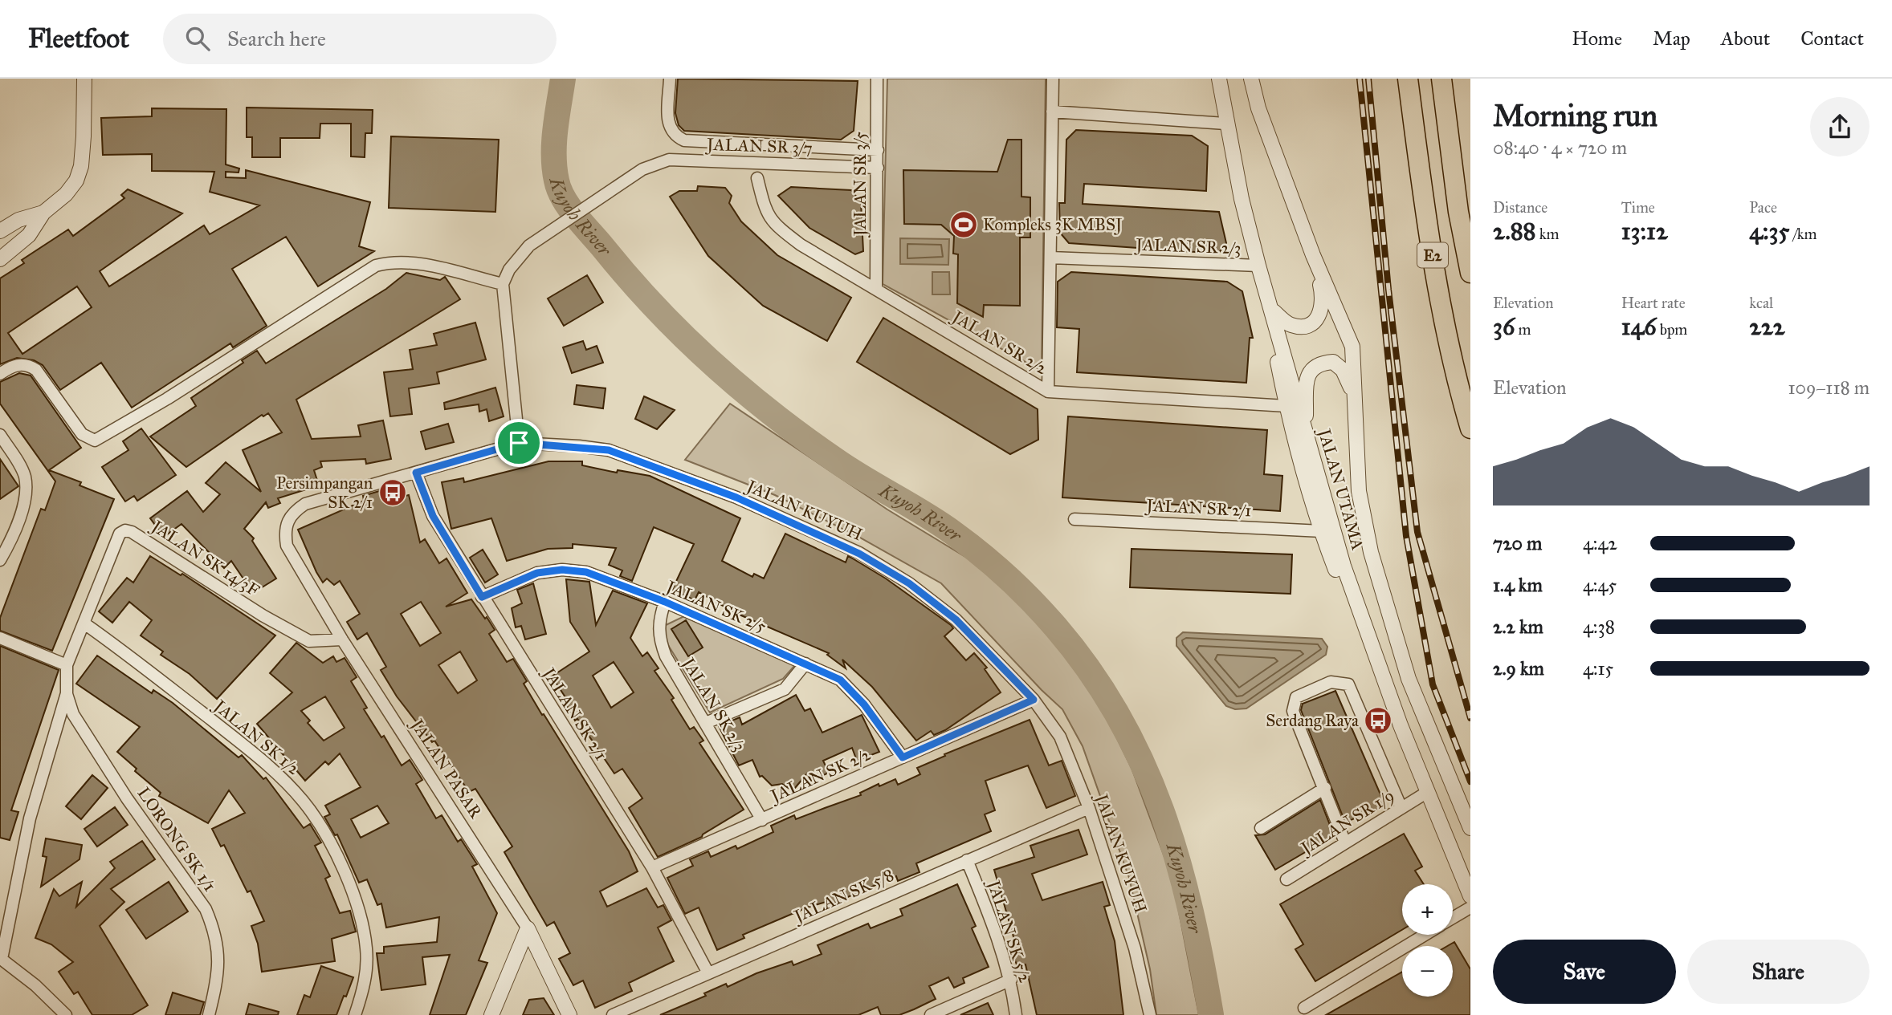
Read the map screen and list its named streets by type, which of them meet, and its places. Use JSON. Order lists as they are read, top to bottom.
{
  "streets": {
    "highway": ["E2"],
    "street": [
      "JALAN SR 3/7",
      "JALAN SR 3/5",
      "JALAN SR 2/3",
      "JALAN SR 2/2",
      "JALAN UTAMA",
      "JALAN SR 2/1",
      "JALAN KUYUH",
      "JALAN SK 14/3F",
      "JALAN SK 2/5",
      "JALAN SK 2/3",
      "JALAN SK 2/1",
      "JALAN SK 1/2",
      "JALAN PASAR",
      "JALAN SK 2/2",
      "JALAN SR 1/9",
      "LORONG SK 1/1",
      "JALAN SK 5/8",
      "JALAN SK 5/2"
    ]
  },
  "crossings": [
    ["JALAN SR 3/7", "JALAN SR 3/5"],
    ["JALAN SR 3/5", "JALAN SR 2/2"],
    ["JALAN SR 2/3", "JALAN UTAMA"],
    ["JALAN UTAMA", "JALAN SR 1/9"],
    ["JALAN KUYUH", "JALAN SK 2/1"],
    ["JALAN KUYUH", "JALAN PASAR"],
    ["JALAN KUYUH", "JALAN SK 2/2"],
    ["JALAN KUYUH", "JALAN SK 5/8"],
    ["JALAN SK 14/3F", "JALAN SK 1/2"],
    ["JALAN SK 14/3F", "JALAN PASAR"],
    ["JALAN SK 2/5", "JALAN SK 2/3"],
    ["JALAN SK 2/5", "JALAN SK 2/1"],
    ["JALAN SK 2/5", "JALAN SK 2/2"],
    ["JALAN SK 2/3", "JALAN SK 2/2"],
    ["JALAN SK 2/1", "JALAN SK 2/2"],
    ["JALAN SK 2/1", "JALAN SK 5/8"],
    ["JALAN SK 5/8", "JALAN SK 5/2"]
  ],
  "water": ["Kuyoh River"],
  "places": {
    "sports": ["Kompleks 3K MBSJ"],
    "bus stop": ["Persimpangan SK 2/1", "Serdang Raya"]
  },
  "page": {
    "header": "Fleetfoot",
    "search": "Search here",
    "nav": [
      "Home",
      "Map",
      "About",
      "Contact"
    ],
    "heading": ["Morning run", "08:40 · 4 × 720 m"],
    "stats": [
      ["Distance", "2.88 km"],
      ["Time", "13:12"],
      ["Pace", "4:35 /km"],
      ["Elevation", "36 m"],
      ["Heart rate", "146 bpm"],
      ["kcal", "222"]
    ],
    "chart": ["Elevation", "109–118 m"],
    "list": [
      {
        "name": "720 m",
        "note": "4:42"
      },
      {
        "name": "1.4 km",
        "note": "4:45"
      },
      {
        "name": "2.2 km",
        "note": "4:38"
      },
      {
        "name": "2.9 km",
        "note": "4:15"
      }
    ],
    "map_buttons": ["+", "−"],
    "buttons": ["Save", "Share"]
  }
}
